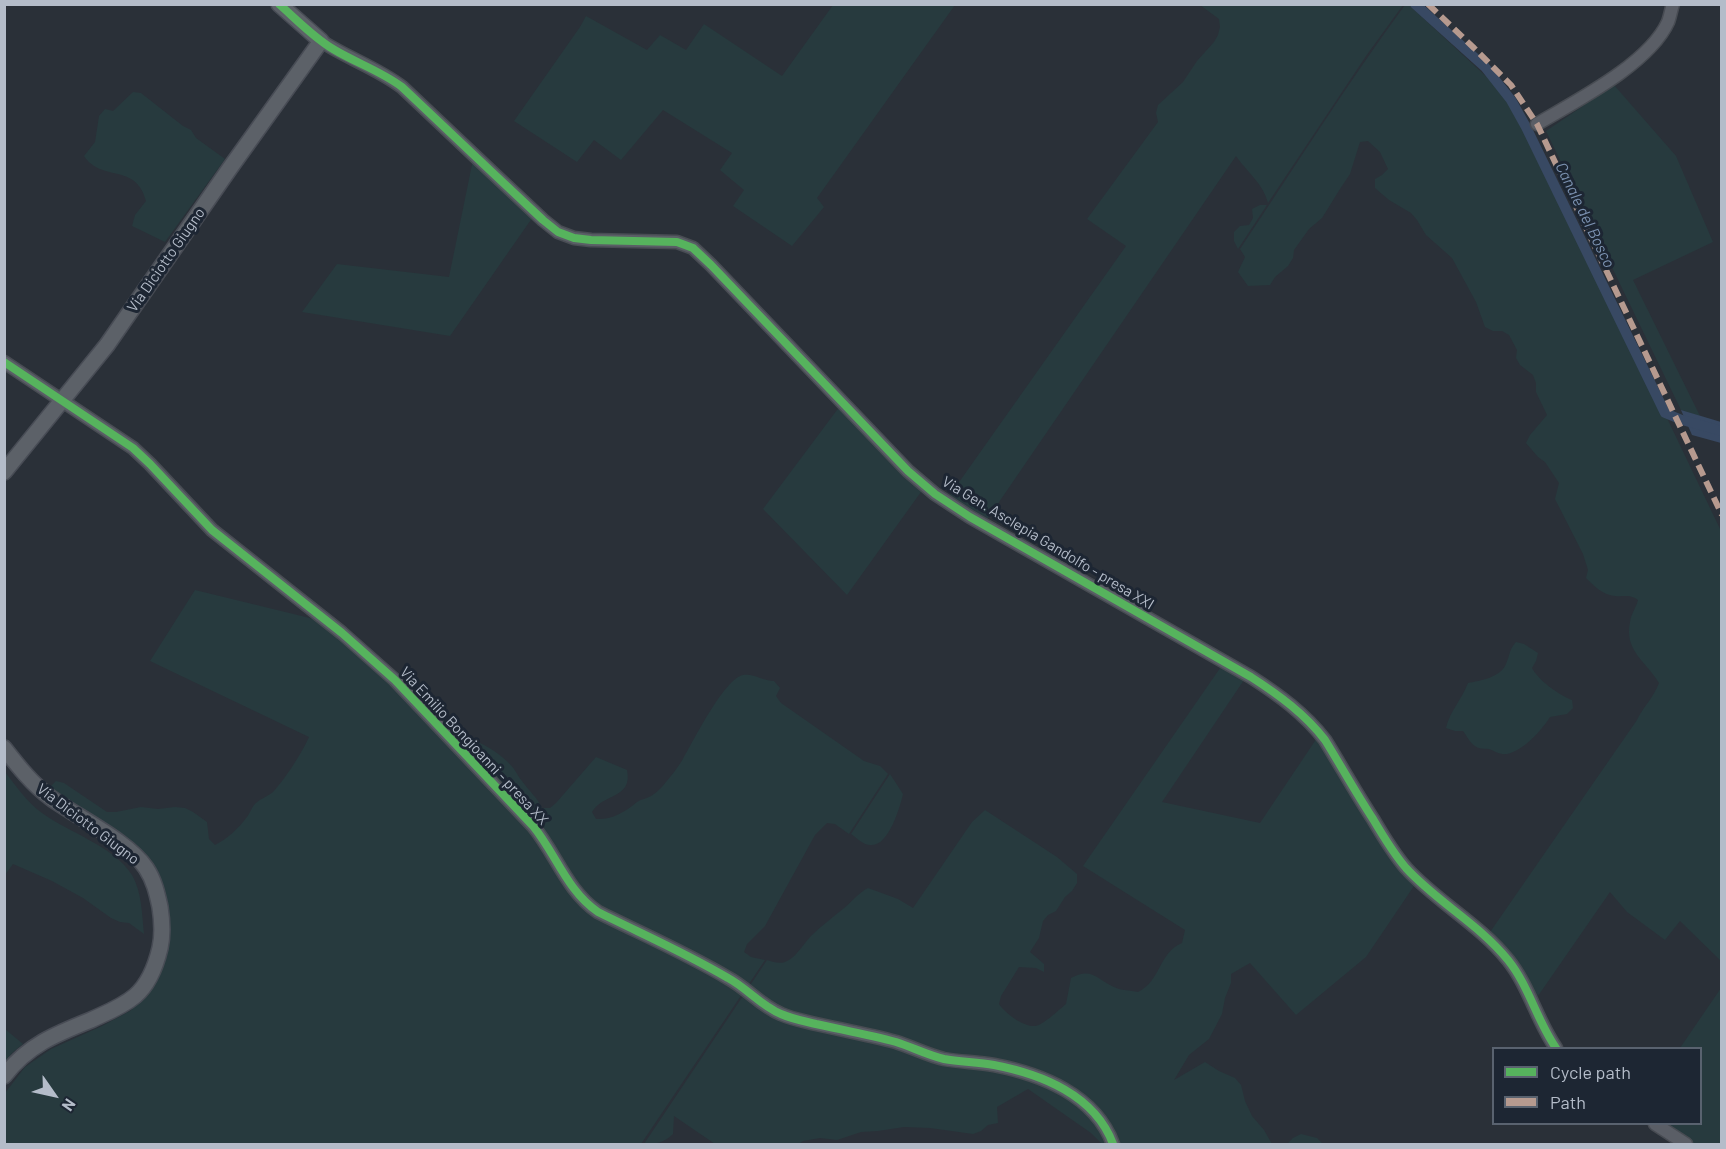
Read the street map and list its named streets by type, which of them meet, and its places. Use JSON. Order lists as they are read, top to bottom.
{
  "streets": {
    "main road": ["Via Diciotto Giugno"],
    "street": ["Via Gen. Asclepia Gandolfo - presa XXI", "Via Emilio Bongioanni - presa XX"]
  },
  "crossings": [
    ["Via Diciotto Giugno", "Via Gen. Asclepia Gandolfo - presa XXI"],
    ["Via Diciotto Giugno", "Via Emilio Bongioanni - presa XX"]
  ],
  "water": ["Canale del Bosco"],
  "legend": ["Cycle path", "Path"],
  "north": "bottom right"
}
